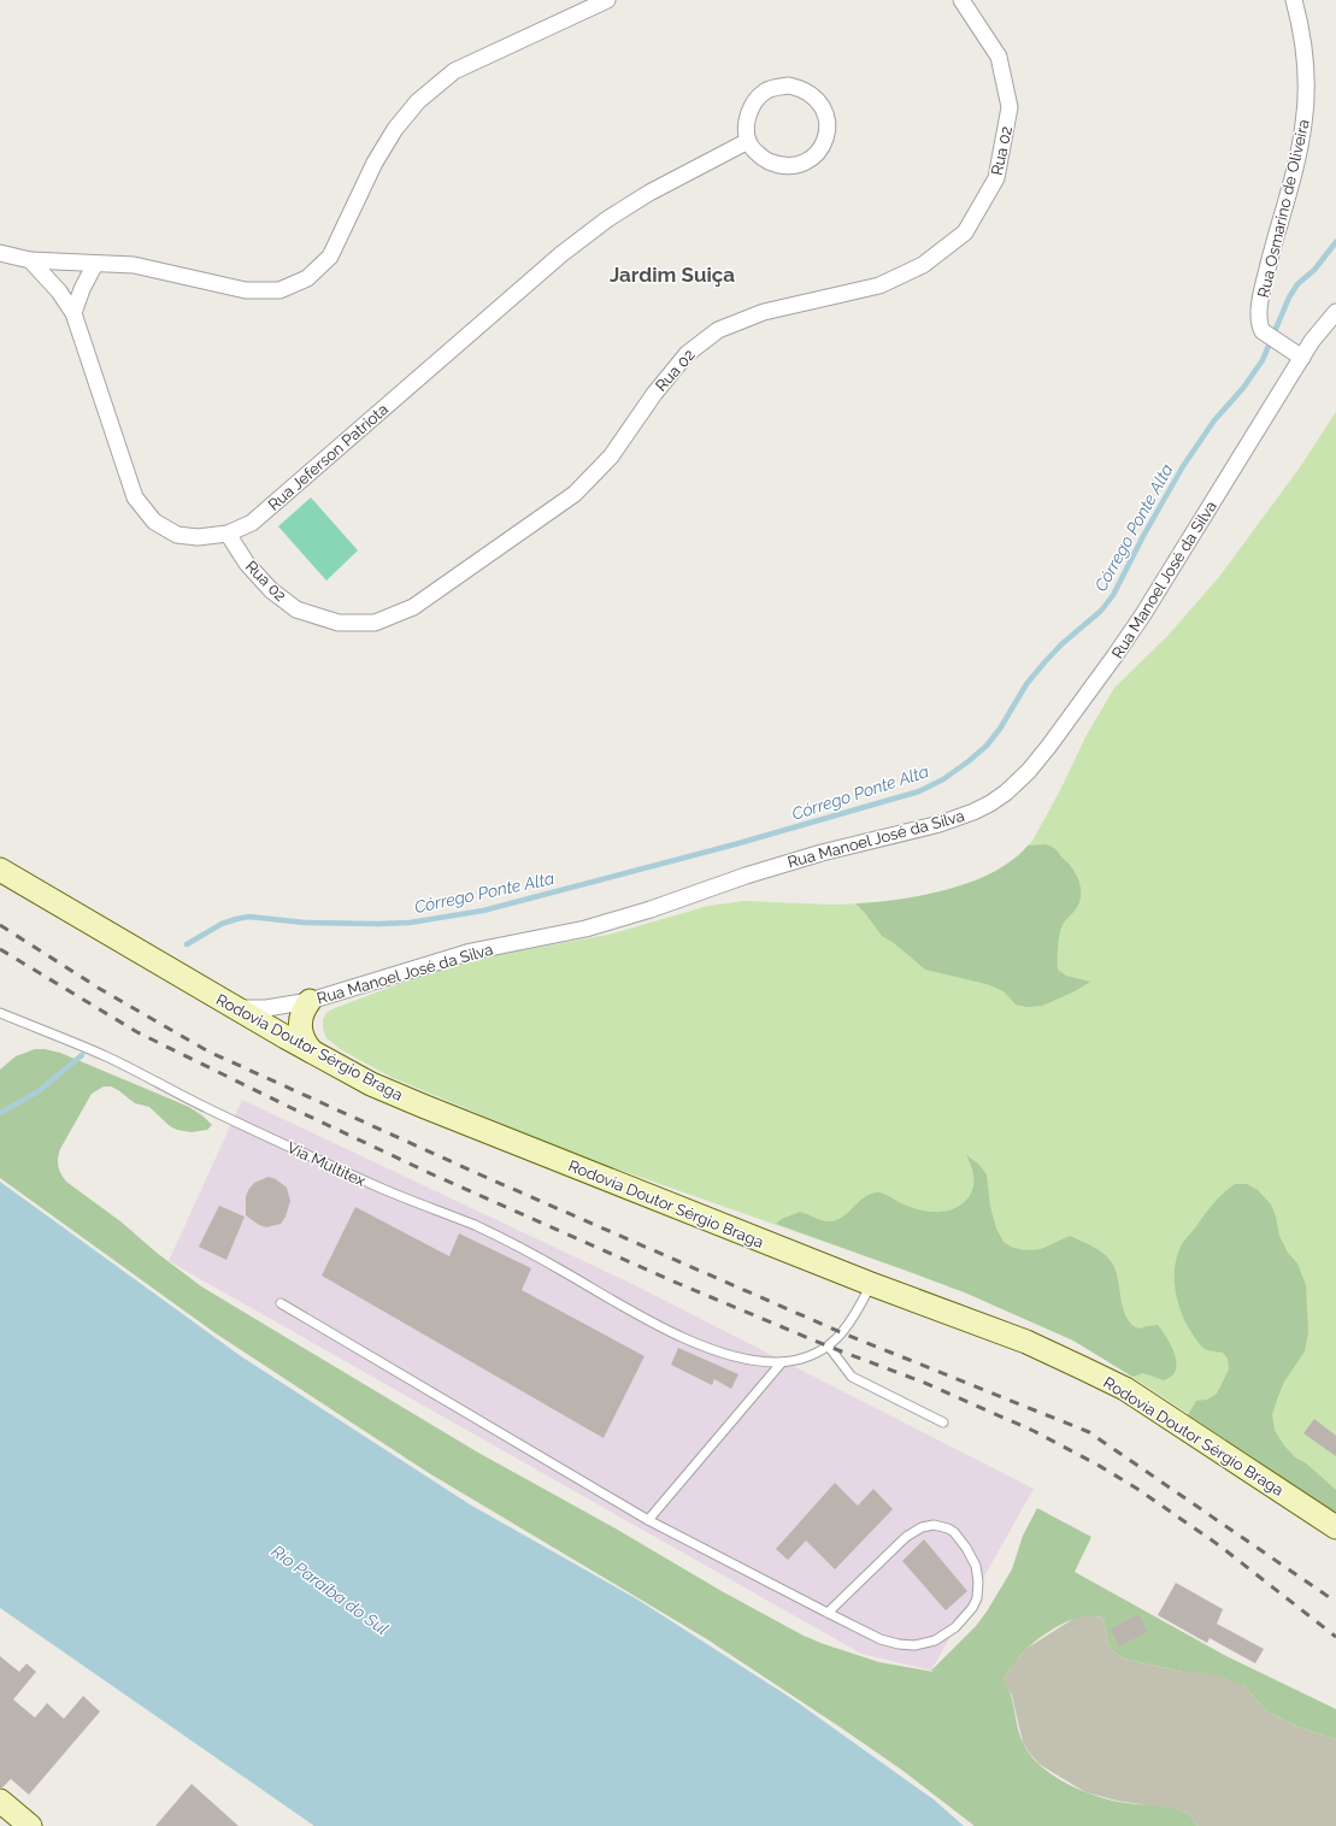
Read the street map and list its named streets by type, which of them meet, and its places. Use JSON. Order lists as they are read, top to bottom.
{
  "streets": {
    "main road": ["Rodovia Doutor Sérgio Braga"],
    "street": [
      "Rua 02",
      "Rua Osmarino de Oliveira",
      "Rua Jeferson Patriota",
      "Rua Manoel José da Silva"
    ],
    "lane": ["Via Multitex"]
  },
  "crossings": [
    ["Rua 02", "Rua Jeferson Patriota"],
    ["Rua Osmarino de Oliveira", "Rua Manoel José da Silva"],
    ["Rua Manoel José da Silva", "Rodovia Doutor Sérgio Braga"]
  ],
  "districts": ["Jardim Suiça"],
  "water": ["Córrego Ponte Alta", "Rio Paraíba do Sul"]
}
